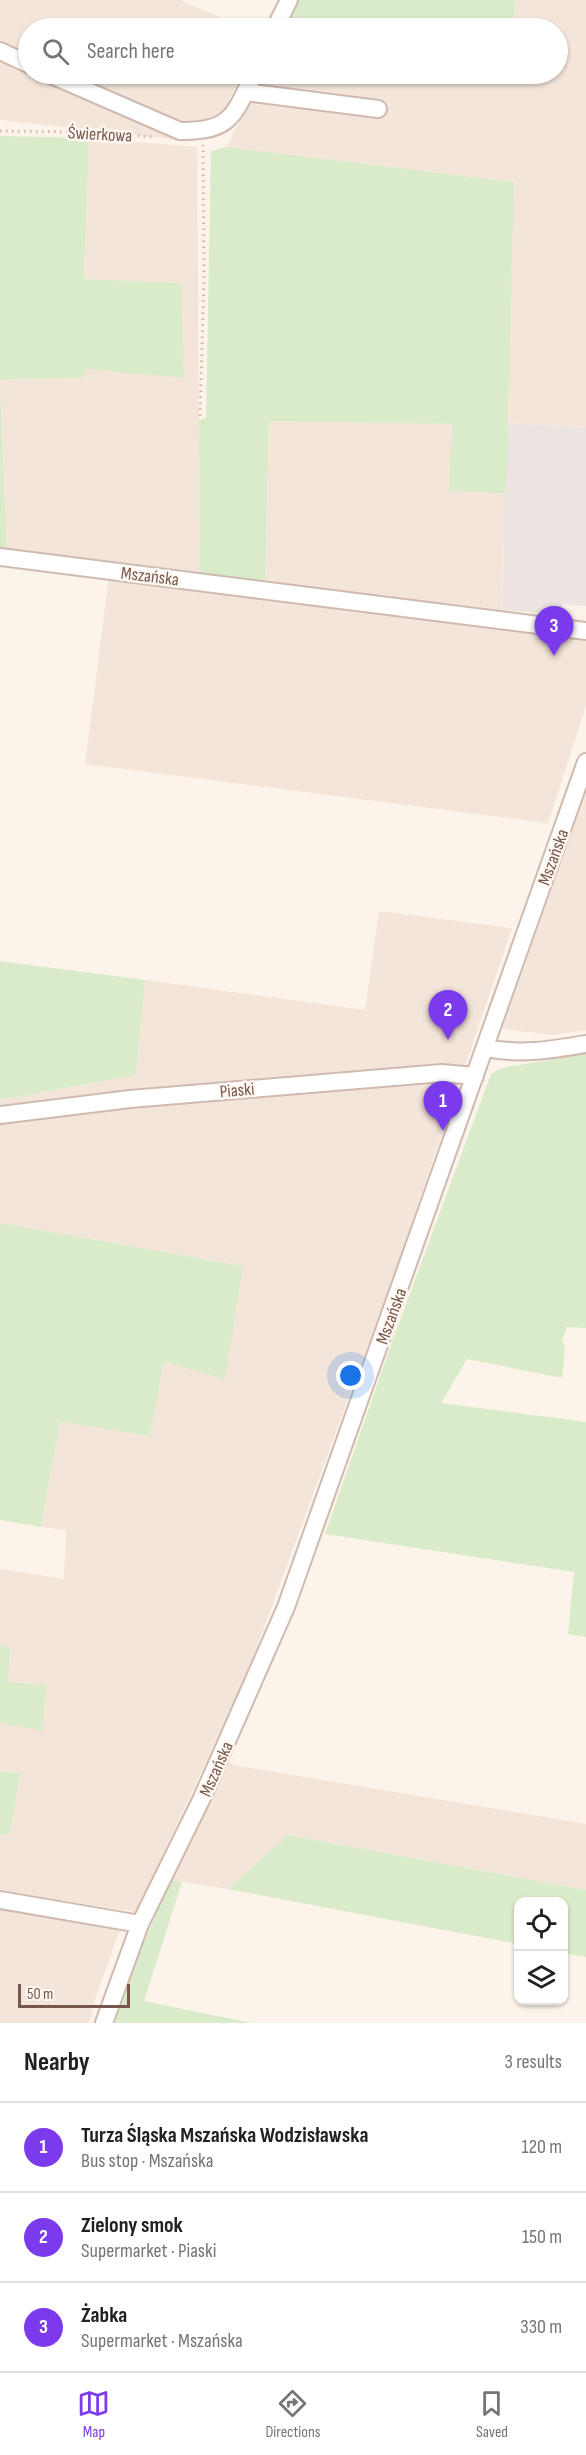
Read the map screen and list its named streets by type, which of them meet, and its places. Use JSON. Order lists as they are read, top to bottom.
{
  "streets": {
    "street": ["Świerkowa", "Mszańska", "Piaski"]
  },
  "crossings": [
    ["Mszańska", "Piaski"]
  ],
  "scale_bar": "50 m",
  "page": {
    "search": "Search here",
    "pins": ["3", "2", "1"],
    "scale": "50 m",
    "heading": ["Nearby", "3 results"],
    "list": [
      {
        "mark": "1",
        "name": "Turza Śląska Mszańska Wodzisławska",
        "note": "Bus stop · Mszańska",
        "value": "120 m"
      },
      {
        "mark": "2",
        "name": "Zielony smok",
        "note": "Supermarket · Piaski",
        "value": "150 m"
      },
      {
        "mark": "3",
        "name": "Żabka",
        "note": "Supermarket · Mszańska",
        "value": "330 m"
      }
    ],
    "nav": ["Map", "Directions", "Saved"]
  }
}
